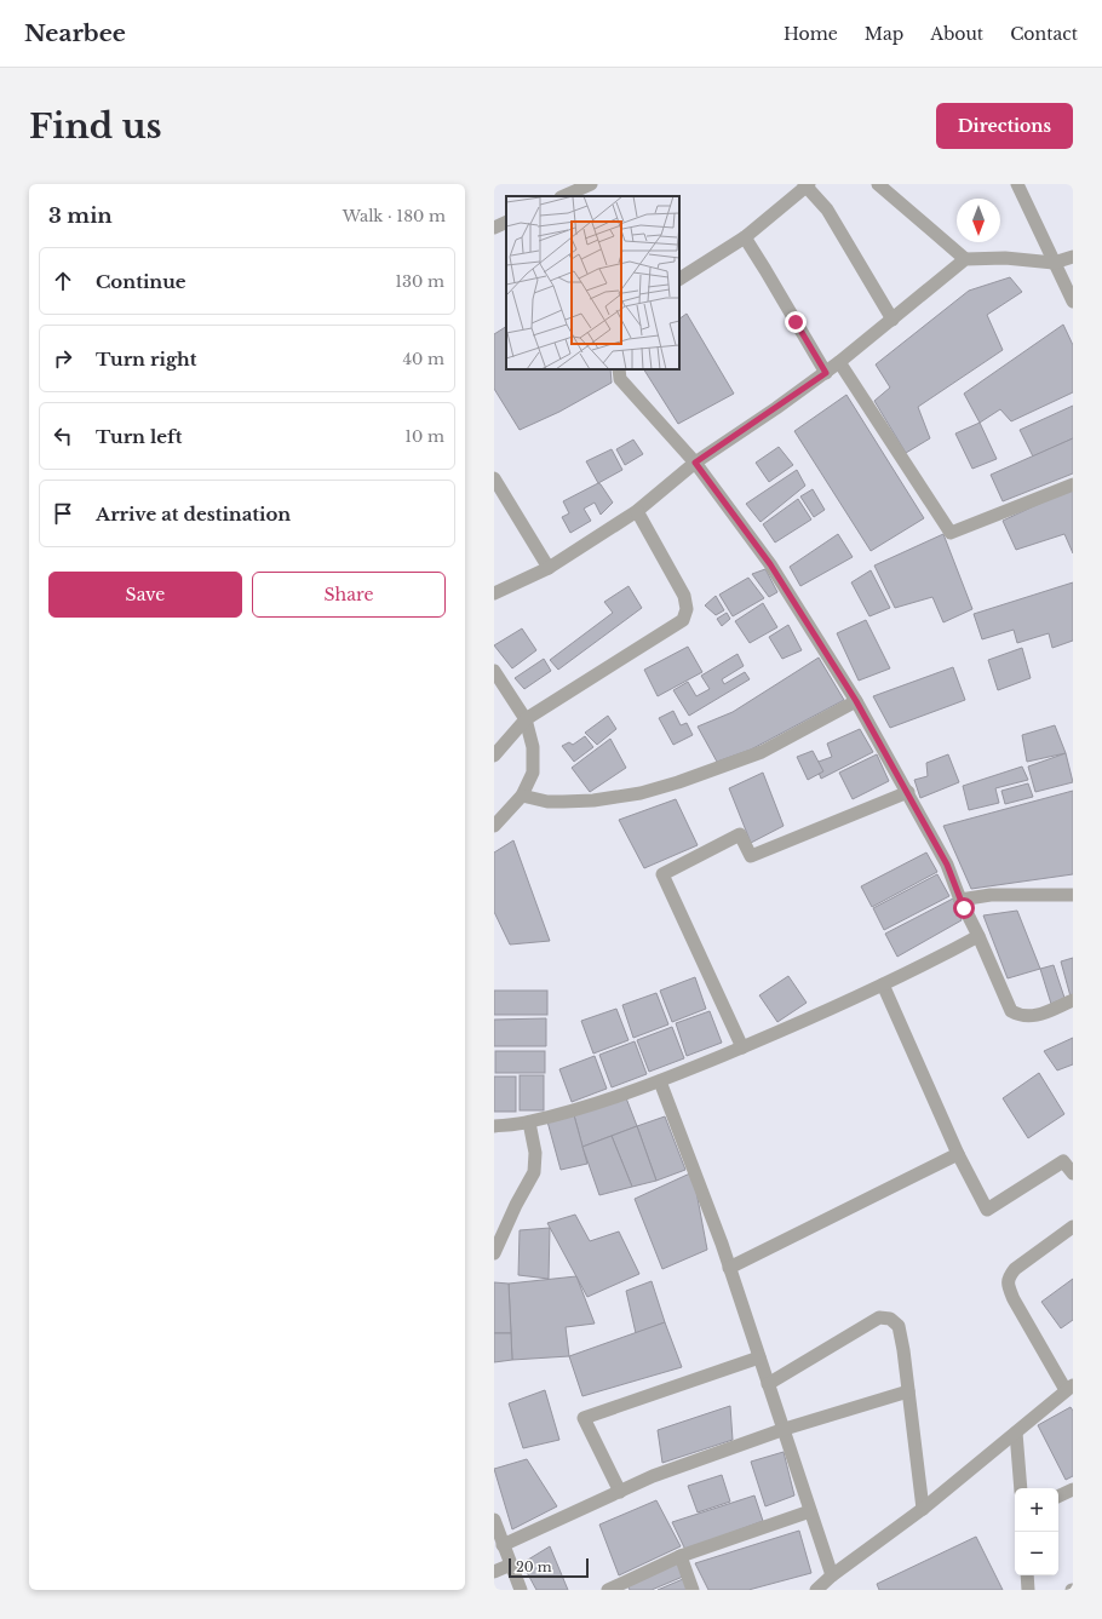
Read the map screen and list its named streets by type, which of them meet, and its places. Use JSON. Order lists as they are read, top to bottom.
{
  "scale_bar": "20 m",
  "north": "bottom",
  "page": {
    "header": "Nearbee",
    "nav": [
      "Home",
      "Map",
      "About",
      "Contact"
    ],
    "buttons": [
      "Directions",
      ["Save", "Share"]
    ],
    "title": "Find us",
    "heading": ["3 min", "Walk · 180 m"],
    "list": [
      ["Continue", "130 m"],
      ["Turn right", "40 m"],
      ["Turn left", "10 m"],
      "Arrive at destination"
    ],
    "map_buttons": ["+", "−"],
    "scale": "20 m"
  }
}
